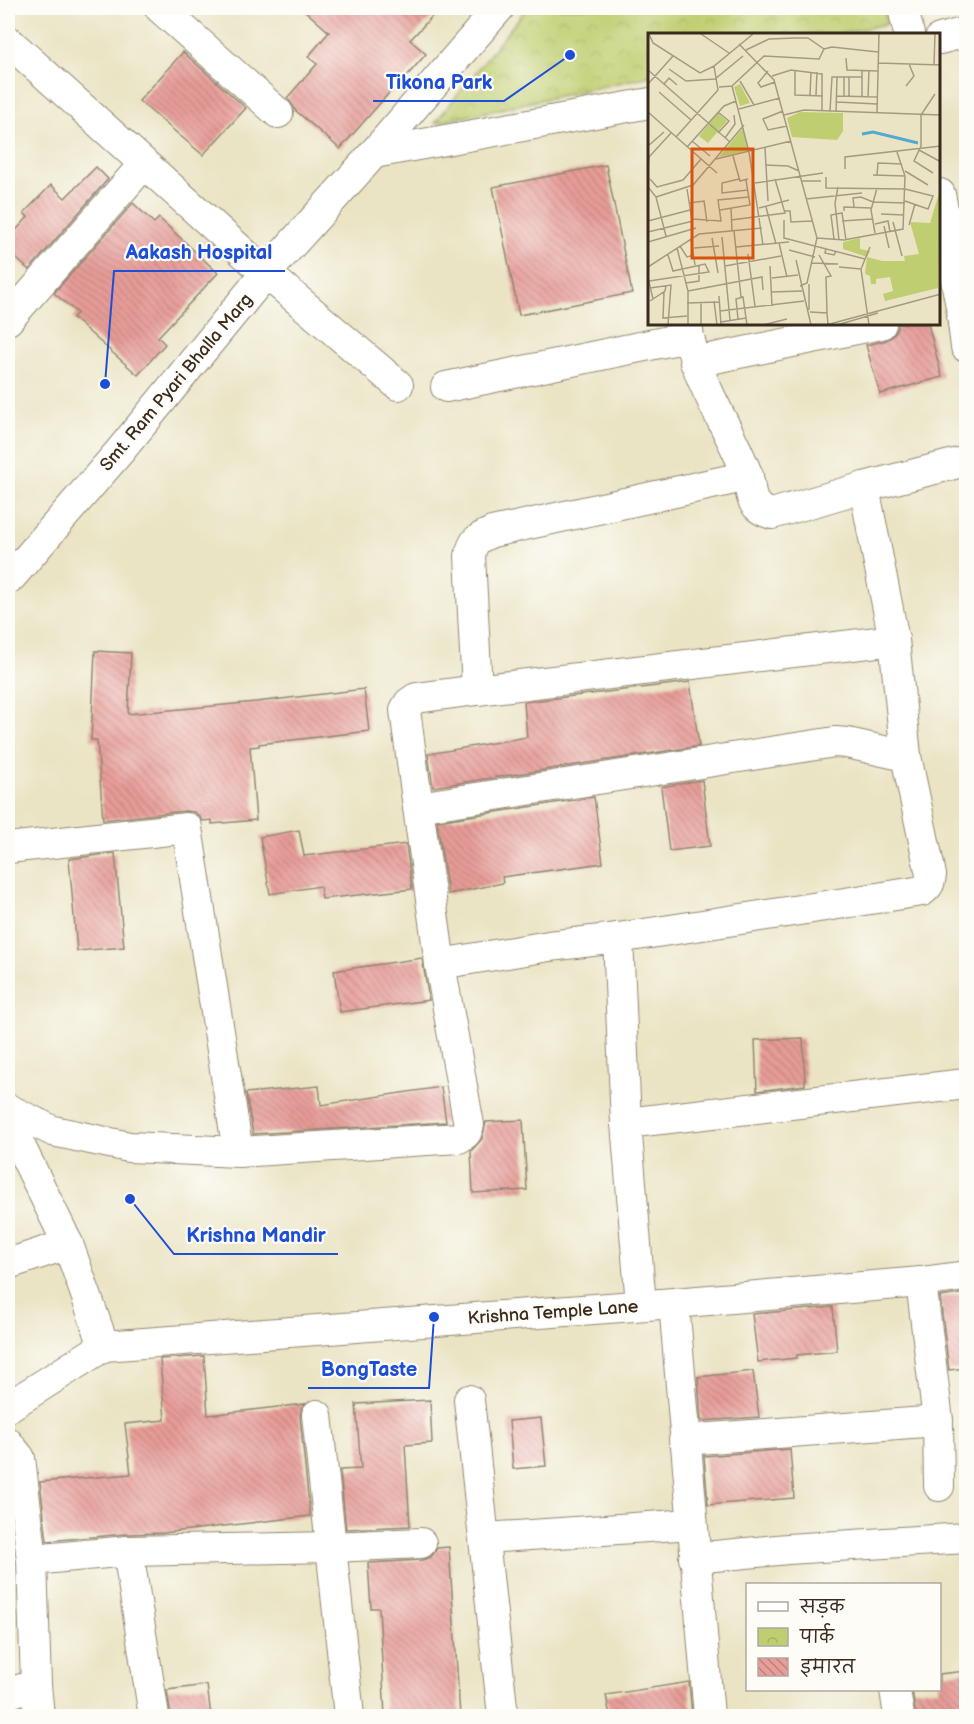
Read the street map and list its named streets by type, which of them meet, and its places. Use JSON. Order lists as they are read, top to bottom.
{
  "streets": {
    "street": ["Smt. Ram Pyari Bhalla Marg", "Krishna Temple Lane"]
  },
  "places": [
    "Tikona Park",
    "Aakash Hospital",
    "Krishna Mandir",
    "BongTaste"
  ],
  "legend": ["सड़क", "पार्क", "इमारत"]
}
